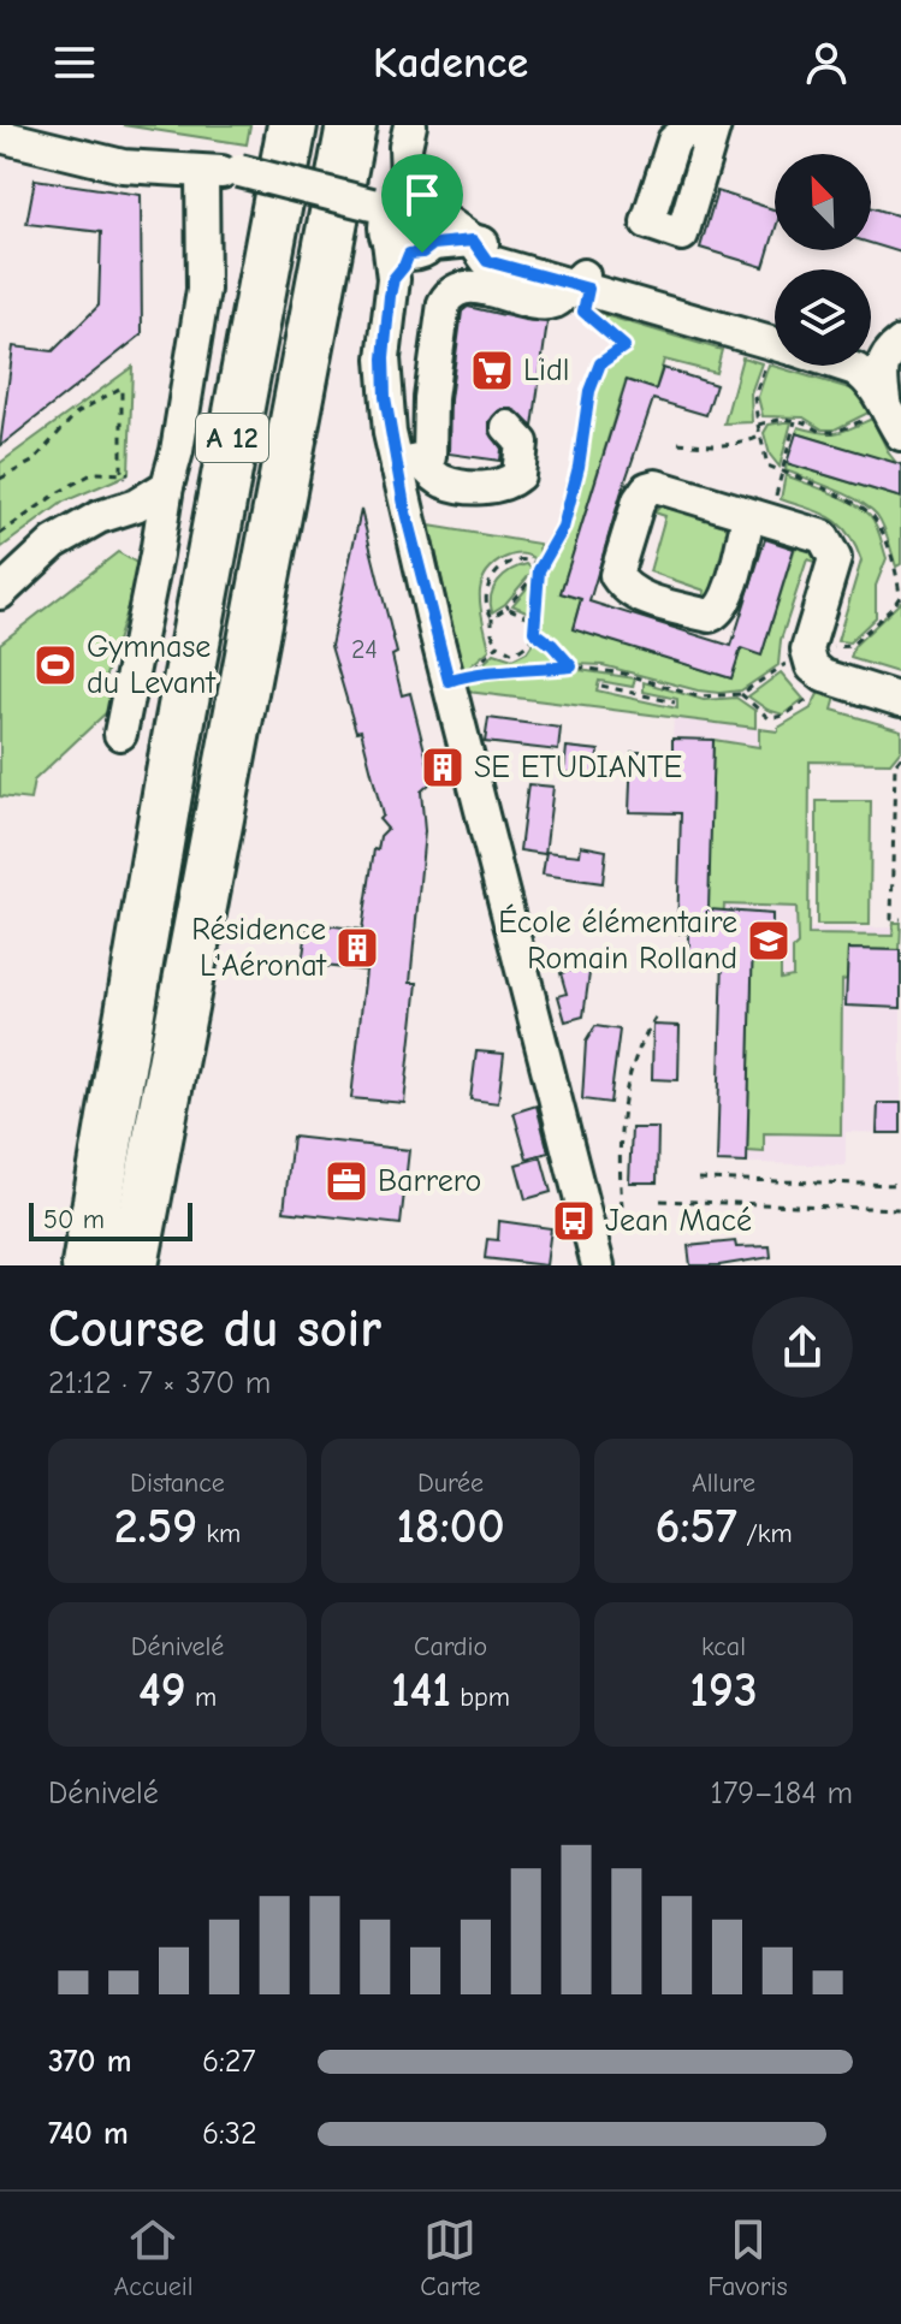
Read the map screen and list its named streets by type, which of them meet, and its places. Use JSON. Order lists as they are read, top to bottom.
{
  "streets": {
    "highway": ["A 12"]
  },
  "places": {
    "supermarket": ["Lidl"],
    "sports": ["Gymnase du Levant"],
    "building": ["SE ETUDIANTE", "Résidence L'Aéronat"],
    "school or university": ["École élémentaire Romain Rolland"],
    "office": ["Barrero"],
    "bus stop": ["Jean Macé"]
  },
  "house_numbers": ["24"],
  "scale_bar": "50 m",
  "north": "top left",
  "page": {
    "header": "Kadence",
    "scale": "50 m",
    "heading": ["Course du soir", "21:12 · 7 × 370 m"],
    "stats": [
      ["Distance", "2.59 km"],
      ["Durée", "18:00"],
      ["Allure", "6:57 /km"],
      ["Dénivelé", "49 m"],
      ["Cardio", "141 bpm"],
      ["kcal", "193"]
    ],
    "chart": ["Dénivelé", "179–184 m"],
    "list": [
      {
        "name": "370 m",
        "note": "6:27"
      },
      {
        "name": "740 m",
        "note": "6:32"
      }
    ],
    "tabs": ["Accueil", "Carte", "Favoris"]
  }
}
